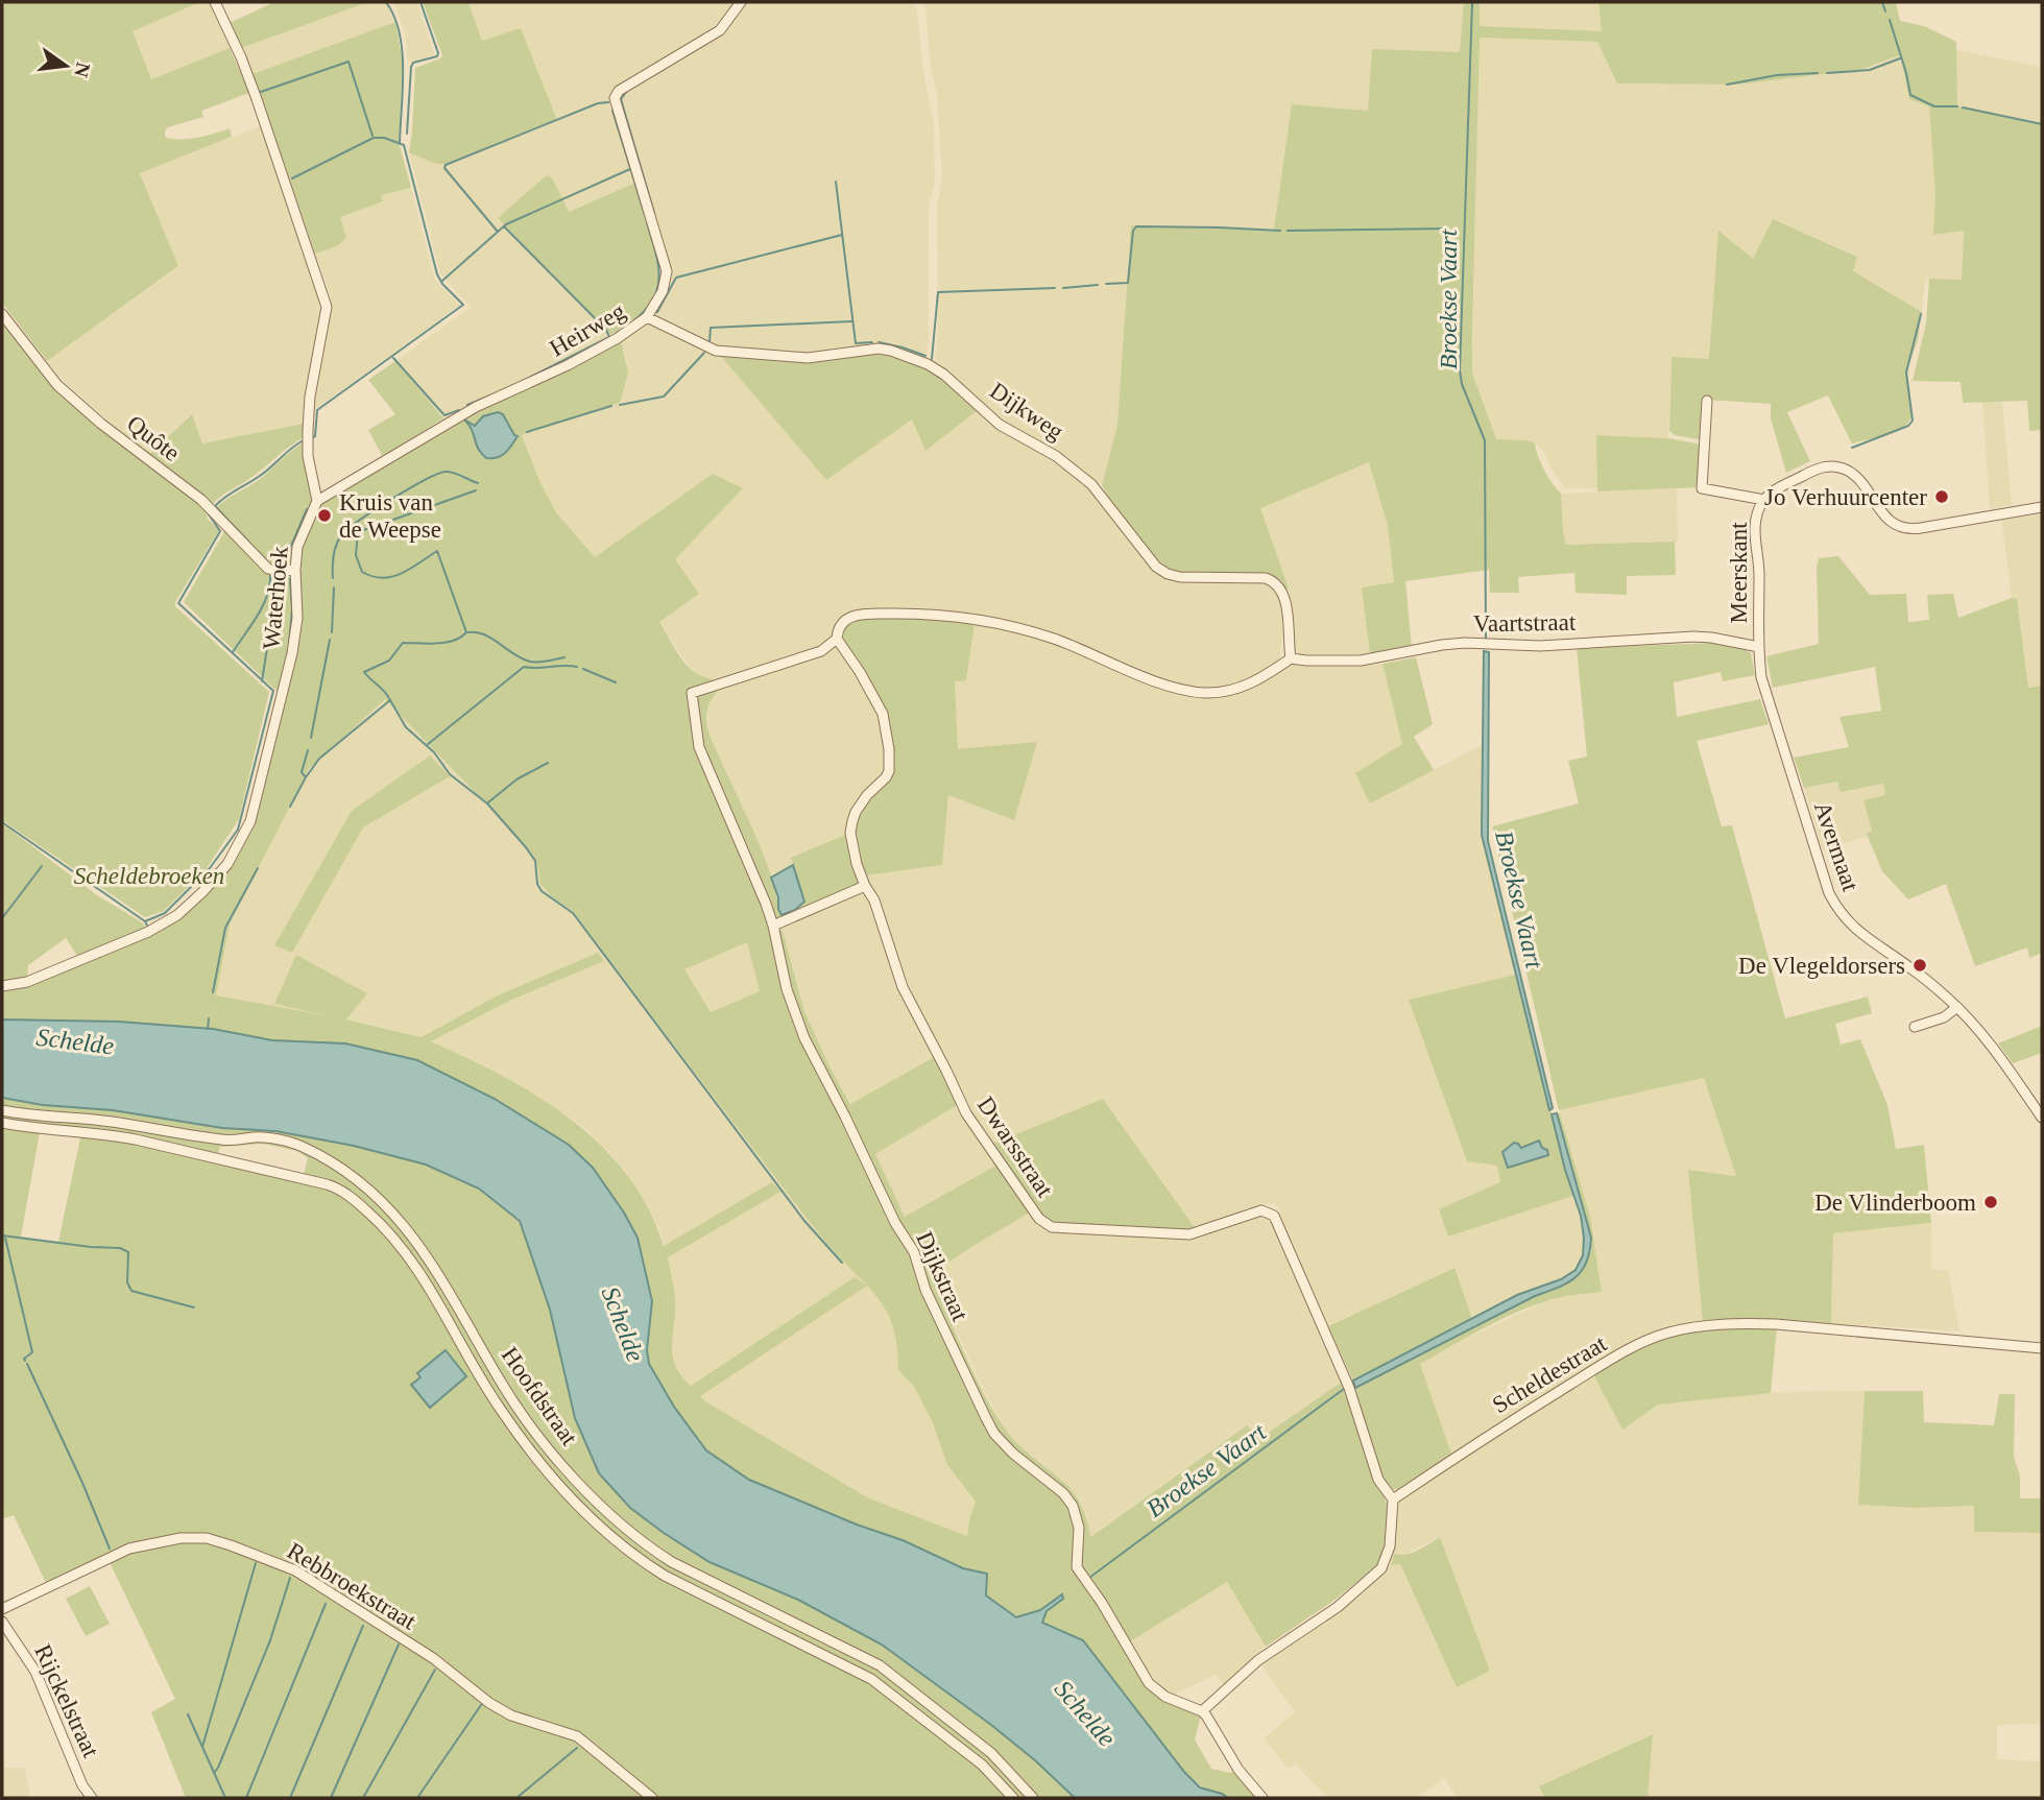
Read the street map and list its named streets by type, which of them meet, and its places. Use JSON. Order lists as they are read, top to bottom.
{
  "streets": {
    "street": [
      "Heirweg",
      "Dijkweg",
      "Quôte",
      "Meerskant",
      "Waterhoek",
      "Vaartstraat",
      "Avermaat",
      "Dwarsstraat",
      "Dijkstraat",
      "Scheldestraat",
      "Hoofdstraat",
      "Rebbroekstraat",
      "Rijckelstraat"
    ]
  },
  "crossings": [
    ["Heirweg", "Dijkweg"],
    ["Heirweg", "Waterhoek"],
    ["Dijkweg", "Vaartstraat"],
    ["Quôte", "Waterhoek"],
    ["Meerskant", "Vaartstraat"],
    ["Meerskant", "Avermaat"],
    ["Vaartstraat", "Avermaat"],
    ["Dwarsstraat", "Dijkstraat"],
    ["Dwarsstraat", "Scheldestraat"]
  ],
  "water": ["Broekse Vaart", "Schelde"],
  "parks": ["Scheldebroeken"],
  "places": [
    "Jo Verhuurcenter",
    "Kruis van de Weepse",
    "De Vlegeldorsers",
    "De Vlinderboom"
  ],
  "north": "right"
}
